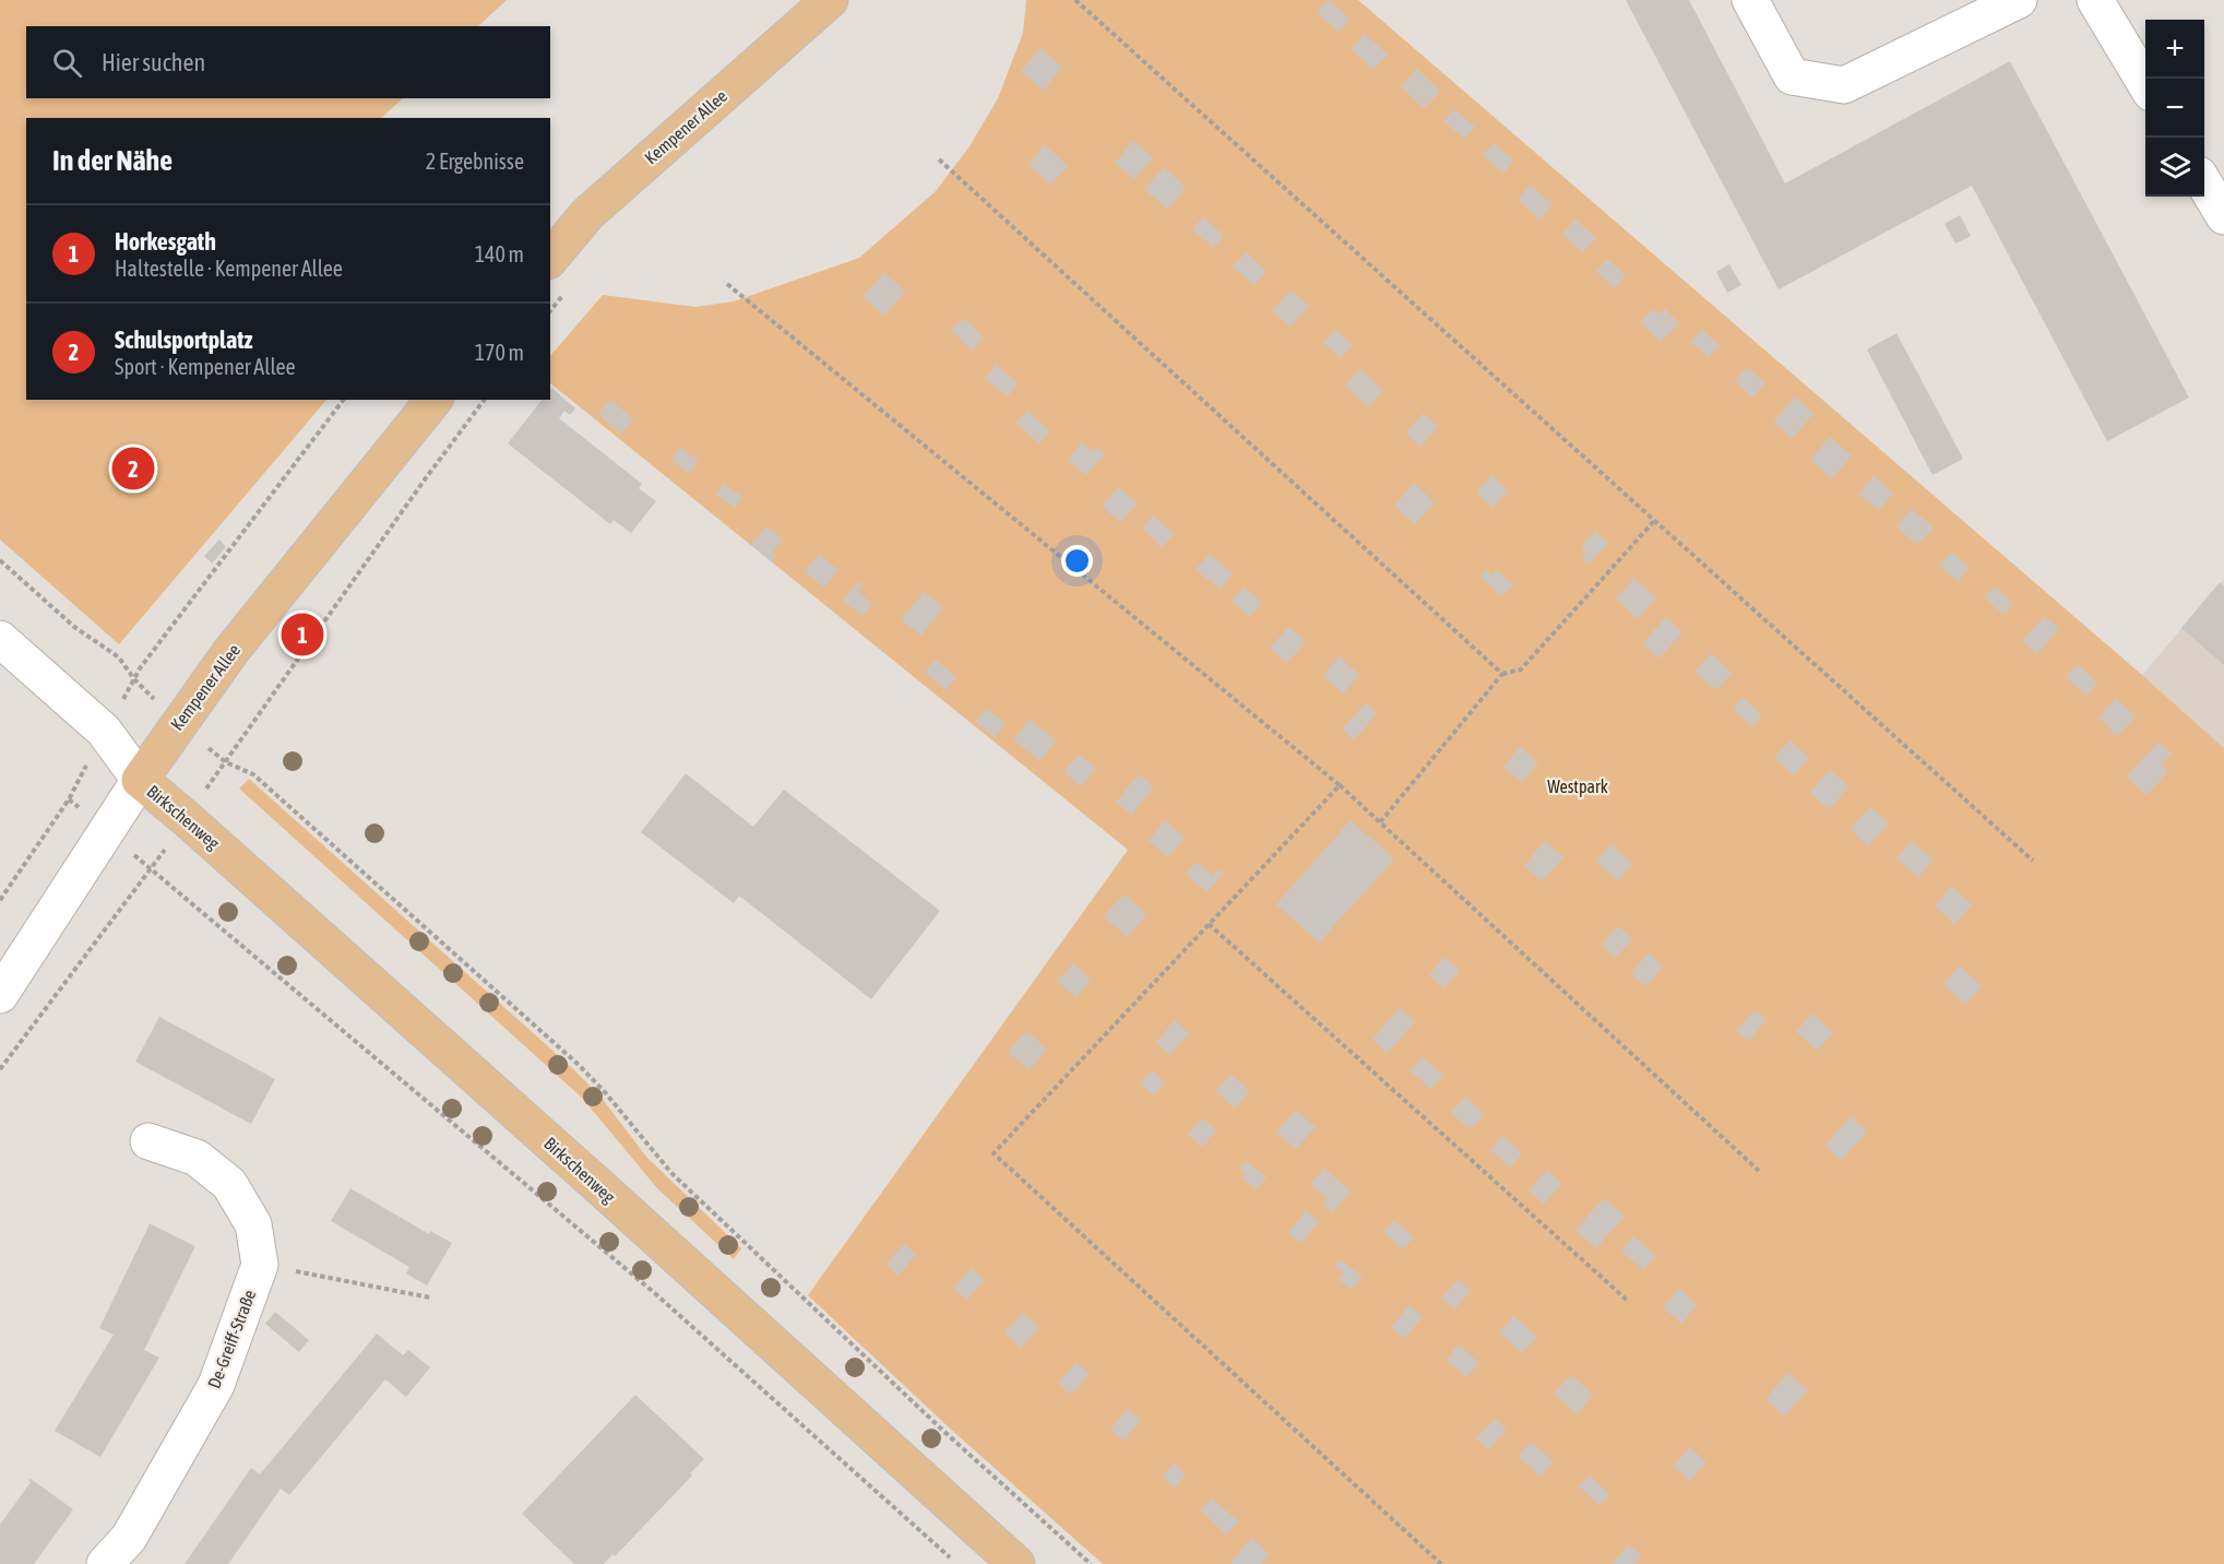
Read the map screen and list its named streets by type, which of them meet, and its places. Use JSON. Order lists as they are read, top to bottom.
{
  "streets": {
    "main road": ["Kempener Allee", "Birkschenweg"],
    "street": ["De-Greiff-Straße"]
  },
  "crossings": [
    ["Kempener Allee", "Birkschenweg"]
  ],
  "parks": ["Westpark"],
  "page": {
    "map_buttons": ["+", "−"],
    "search": "Hier suchen",
    "heading": ["In der Nähe", "2 Ergebnisse"],
    "list": [
      {
        "mark": "1",
        "name": "Horkesgath",
        "note": "Haltestelle · Kempener Allee",
        "value": "140 m"
      },
      {
        "mark": "2",
        "name": "Schulsportplatz",
        "note": "Sport · Kempener Allee",
        "value": "170 m"
      }
    ],
    "pins": ["2", "1"]
  }
}
